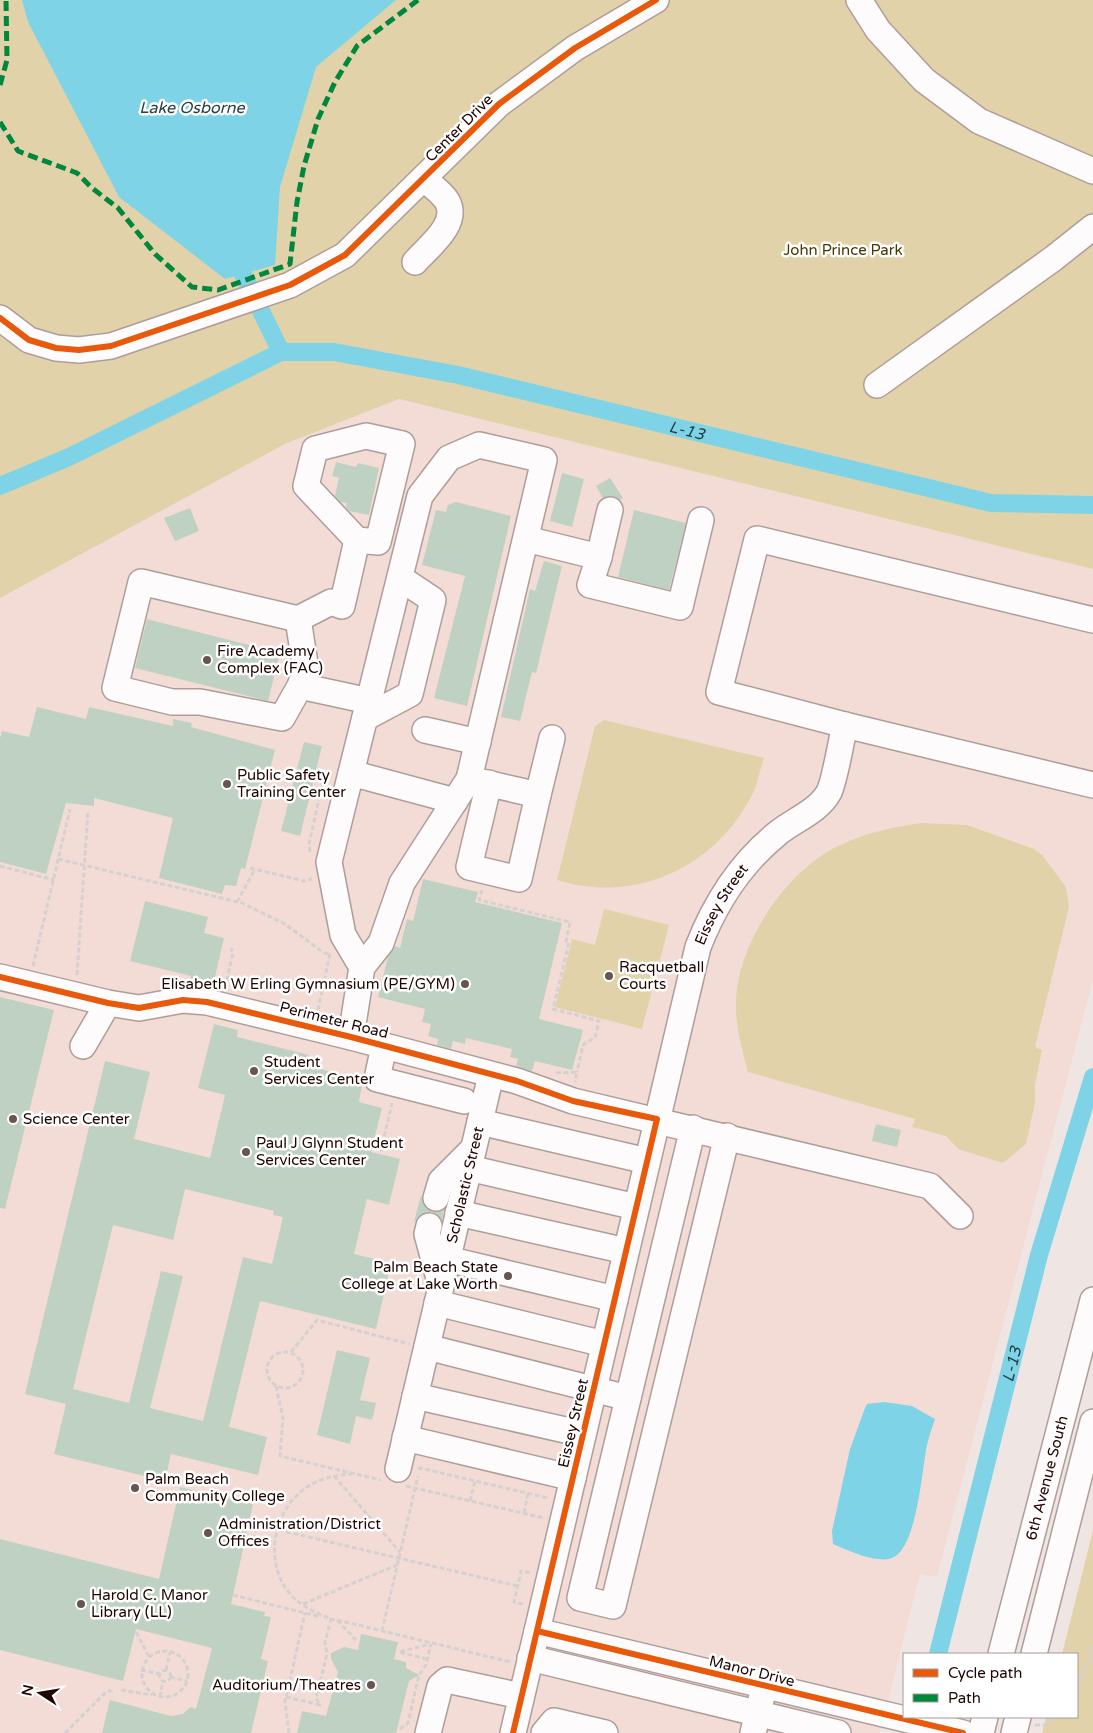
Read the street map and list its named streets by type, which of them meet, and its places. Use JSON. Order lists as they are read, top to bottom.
{
  "streets": {
    "street": [
      "Center Drive",
      "Eissey Street",
      "Perimeter Road",
      "Scholastic Street",
      "6th Avenue South",
      "Manor Drive"
    ]
  },
  "crossings": [
    ["Eissey Street", "Perimeter Road"],
    ["Eissey Street", "Manor Drive"],
    ["Perimeter Road", "Scholastic Street"]
  ],
  "water": ["Lake Osborne", "L-13"],
  "parks": ["John Prince Park"],
  "places": [
    "Fire Academy Complex (FAC)",
    "Public Safety Training Center",
    "Racquetball Courts",
    "Elisabeth W Erling Gymnasium (PE/GYM)",
    "Student Services Center",
    "Science Center",
    "Paul J Glynn Student Services Center",
    "Palm Beach State College at Lake Worth",
    "Palm Beach Community College",
    "Administration/District Offices",
    "Harold C. Manor Library (LL)",
    "Auditorium/Theatres"
  ],
  "legend": ["Cycle path", "Path"],
  "north": "left"
}
